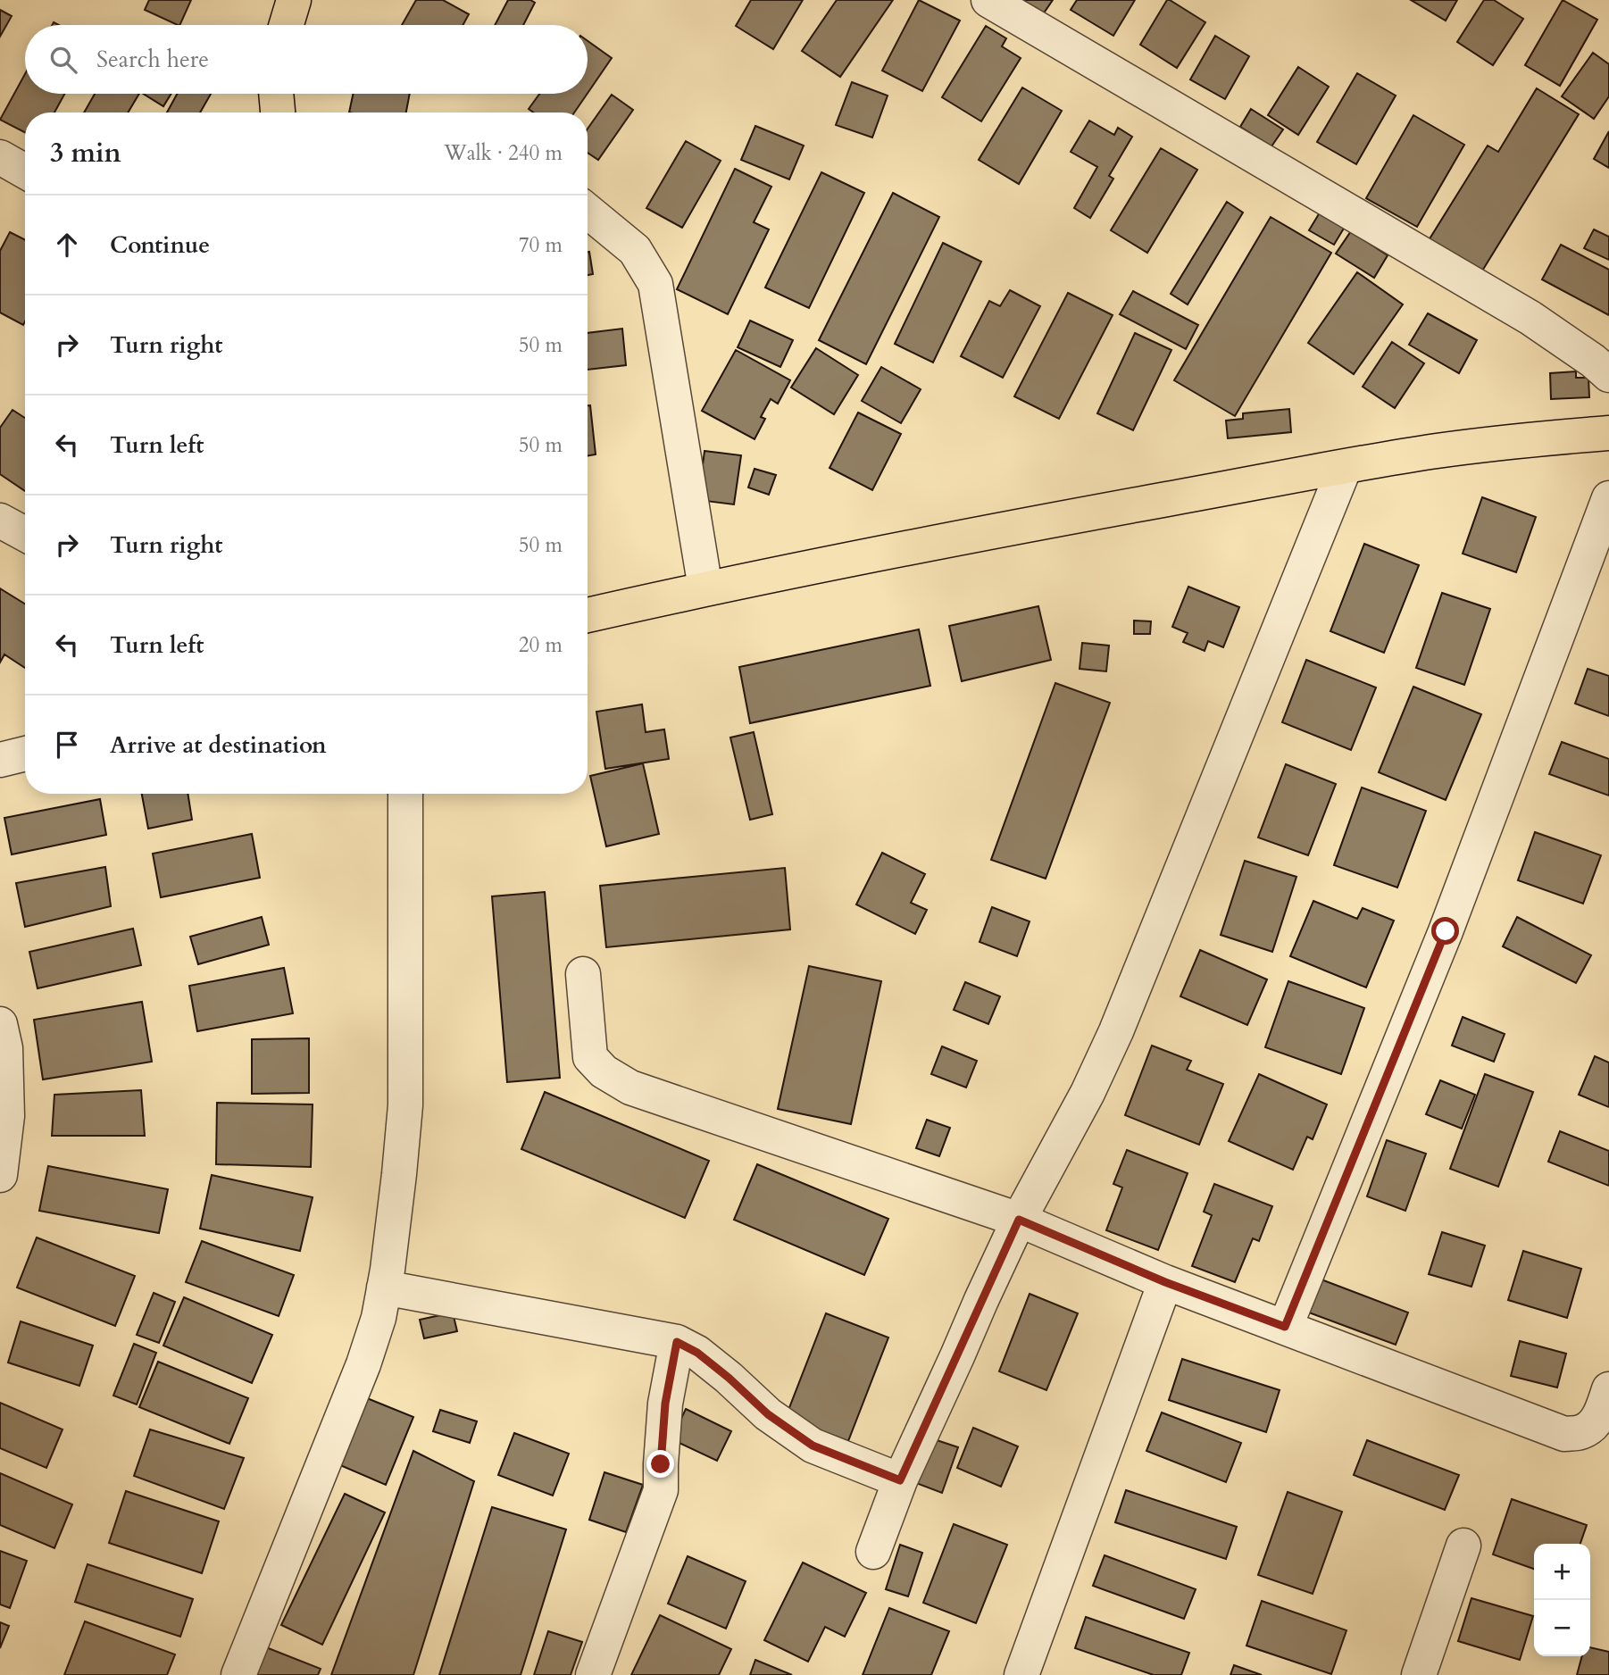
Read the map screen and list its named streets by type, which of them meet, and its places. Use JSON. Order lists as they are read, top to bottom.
{
  "page": {
    "search": "Search here",
    "heading": ["3 min", "Walk · 240 m"],
    "list": [
      ["Continue", "70 m"],
      ["Turn right", "50 m"],
      ["Turn left", "50 m"],
      ["Turn right", "50 m"],
      ["Turn left", "20 m"],
      "Arrive at destination"
    ],
    "map_buttons": ["+", "−"]
  }
}
